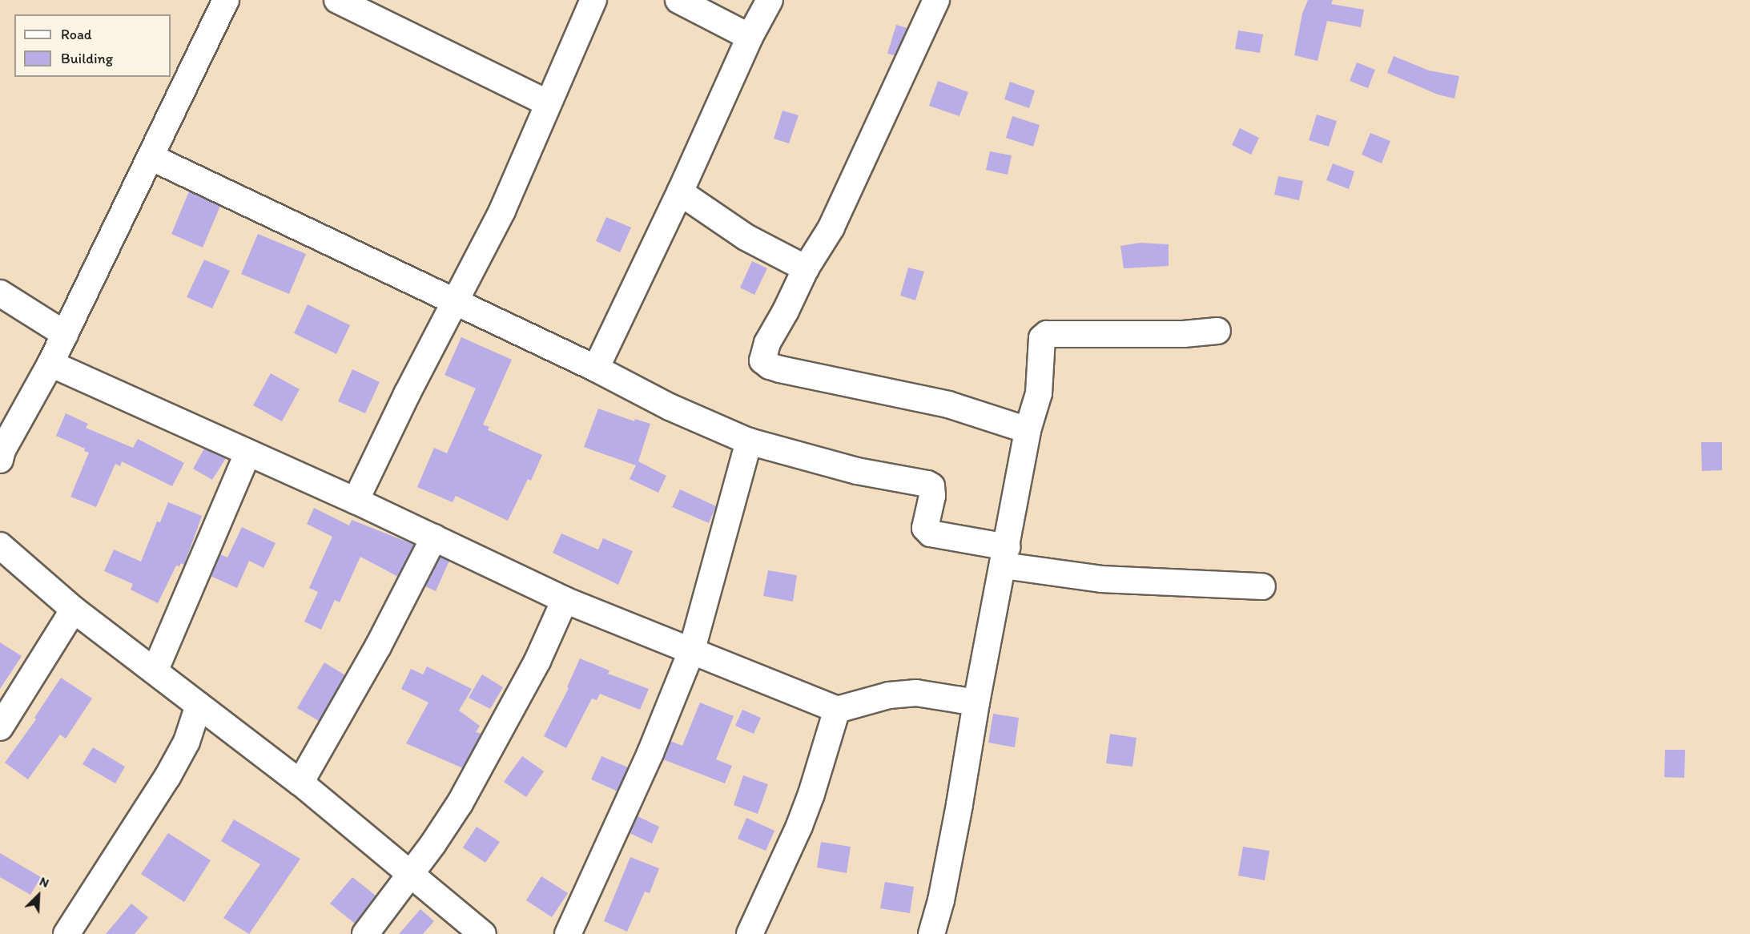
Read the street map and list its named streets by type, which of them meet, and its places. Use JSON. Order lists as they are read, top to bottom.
{
  "legend": ["Road", "Building"],
  "north": "top right"
}
